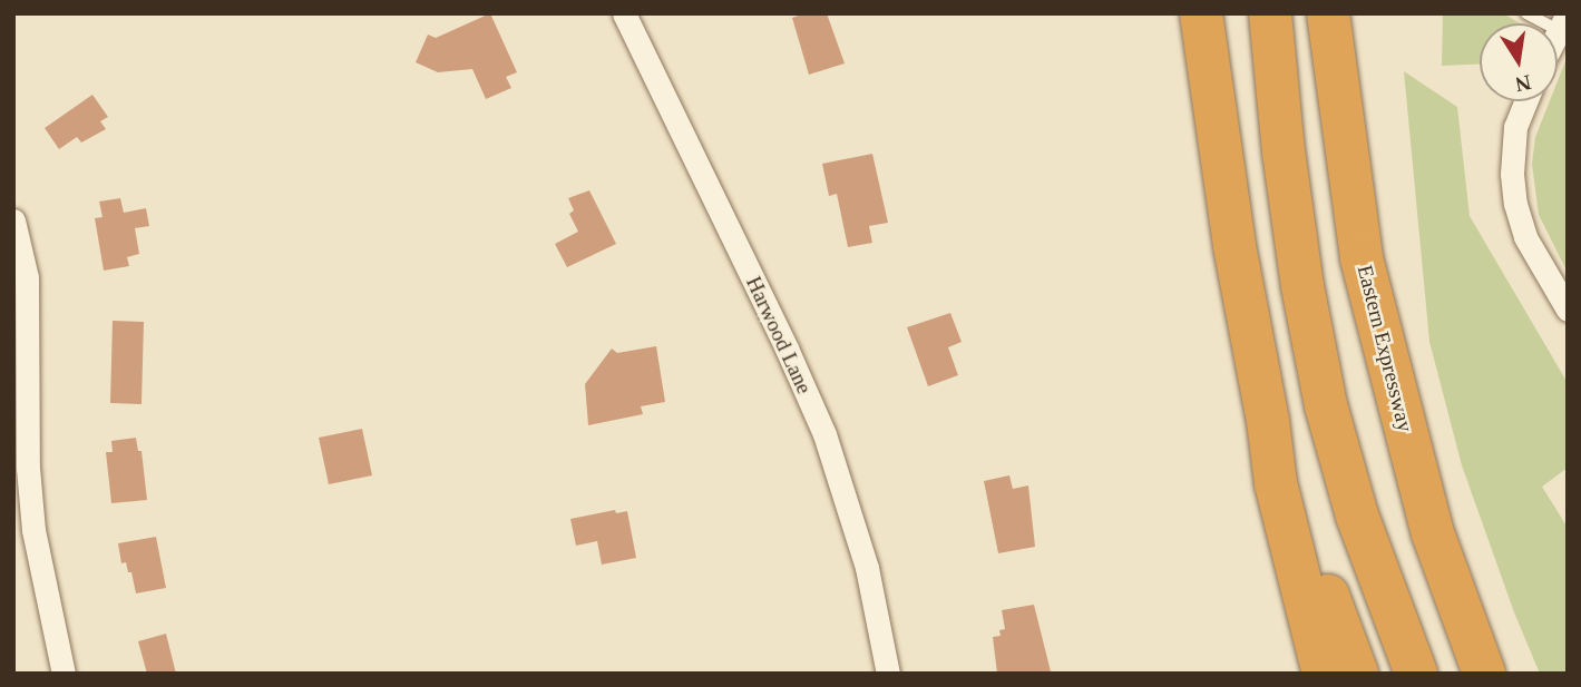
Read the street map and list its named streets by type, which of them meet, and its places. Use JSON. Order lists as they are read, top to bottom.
{
  "streets": {
    "highway": ["Eastern Expressway"],
    "street": ["Harwood Lane"]
  },
  "north": "bottom"
}
